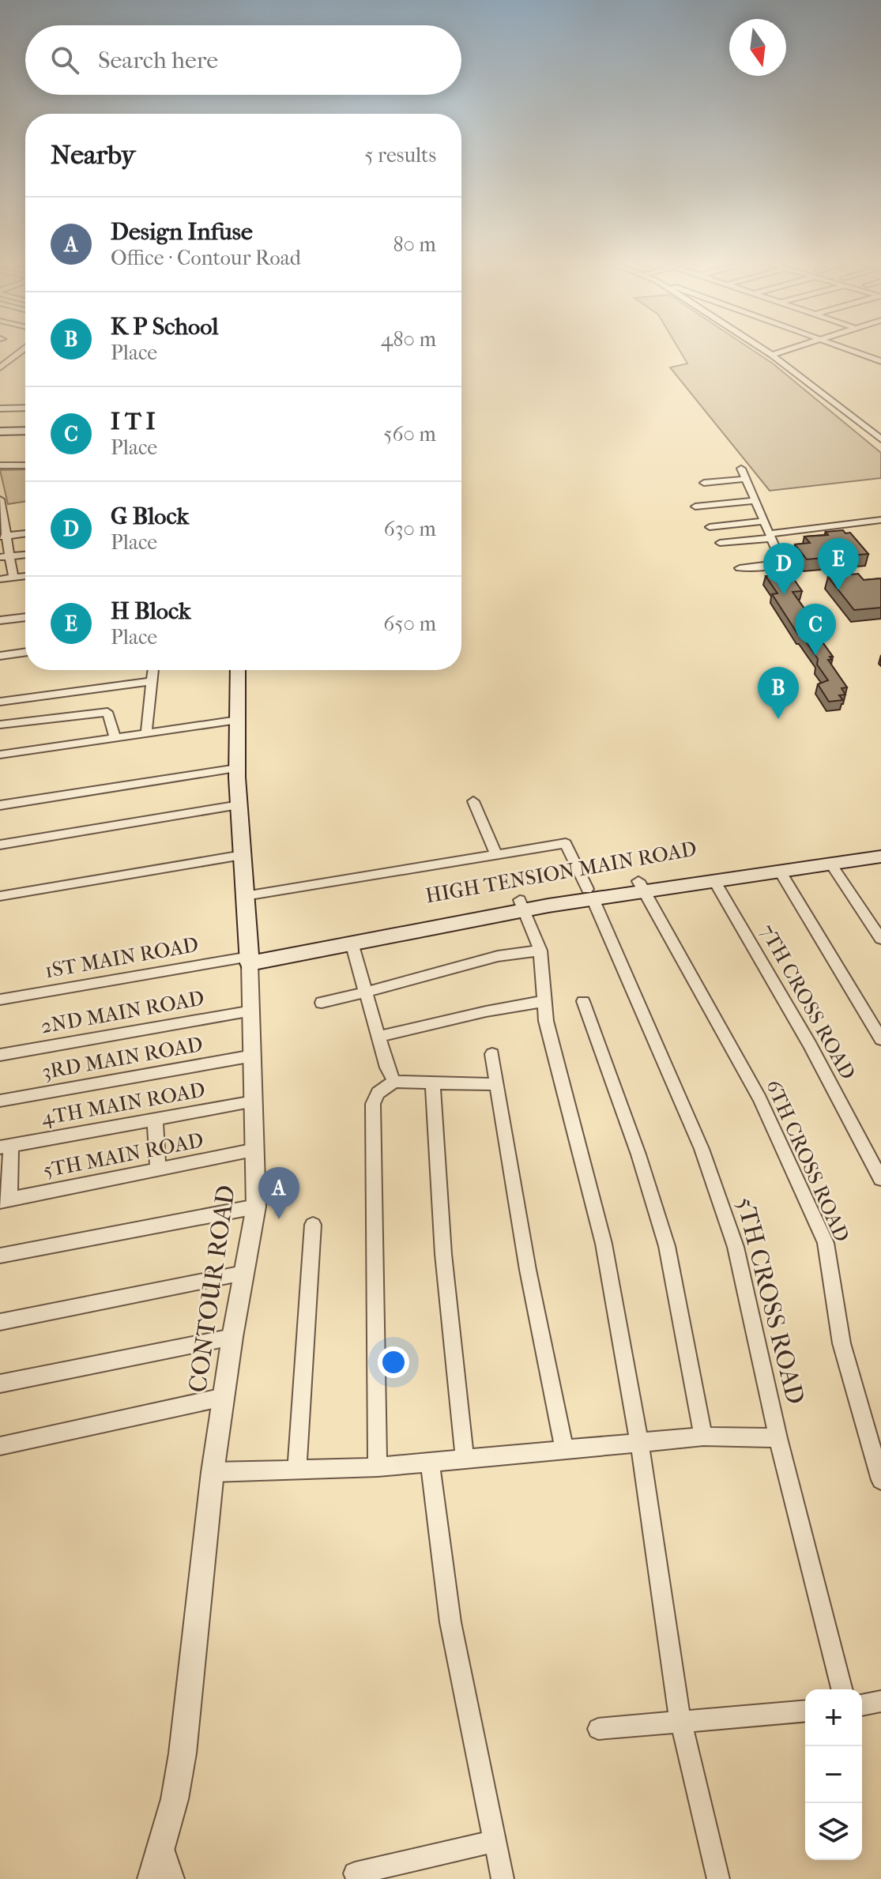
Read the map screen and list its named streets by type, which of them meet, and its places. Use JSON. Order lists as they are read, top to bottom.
{
  "streets": {
    "main road": ["HIGH TENSION MAIN ROAD", "CONTOUR ROAD"],
    "street": [
      "1ST MAIN ROAD",
      "7TH CROSS ROAD",
      "2ND MAIN ROAD",
      "3RD MAIN ROAD",
      "4TH MAIN ROAD",
      "5TH MAIN ROAD",
      "6TH CROSS ROAD",
      "5TH CROSS ROAD"
    ]
  },
  "crossings": [
    ["HIGH TENSION MAIN ROAD", "1ST MAIN ROAD"],
    ["HIGH TENSION MAIN ROAD", "6TH CROSS ROAD"],
    ["HIGH TENSION MAIN ROAD", "CONTOUR ROAD"],
    ["1ST MAIN ROAD", "CONTOUR ROAD"],
    ["2ND MAIN ROAD", "CONTOUR ROAD"],
    ["3RD MAIN ROAD", "CONTOUR ROAD"],
    ["4TH MAIN ROAD", "CONTOUR ROAD"],
    ["5TH MAIN ROAD", "CONTOUR ROAD"]
  ],
  "north": "bottom",
  "page": {
    "search": "Search here",
    "heading": ["Nearby", "5 results"],
    "list": [
      {
        "mark": "A",
        "name": "Design Infuse",
        "note": "Office · Contour Road",
        "value": "80 m"
      },
      {
        "mark": "B",
        "name": "K P School",
        "note": "Place",
        "value": "480 m"
      },
      {
        "mark": "C",
        "name": "I T I",
        "note": "Place",
        "value": "560 m"
      },
      {
        "mark": "D",
        "name": "G Block",
        "note": "Place",
        "value": "630 m"
      },
      {
        "mark": "E",
        "name": "H Block",
        "note": "Place",
        "value": "650 m"
      }
    ],
    "pins": [
      "E",
      "D",
      "C",
      "B",
      "A"
    ],
    "map_buttons": ["+", "−"]
  }
}
